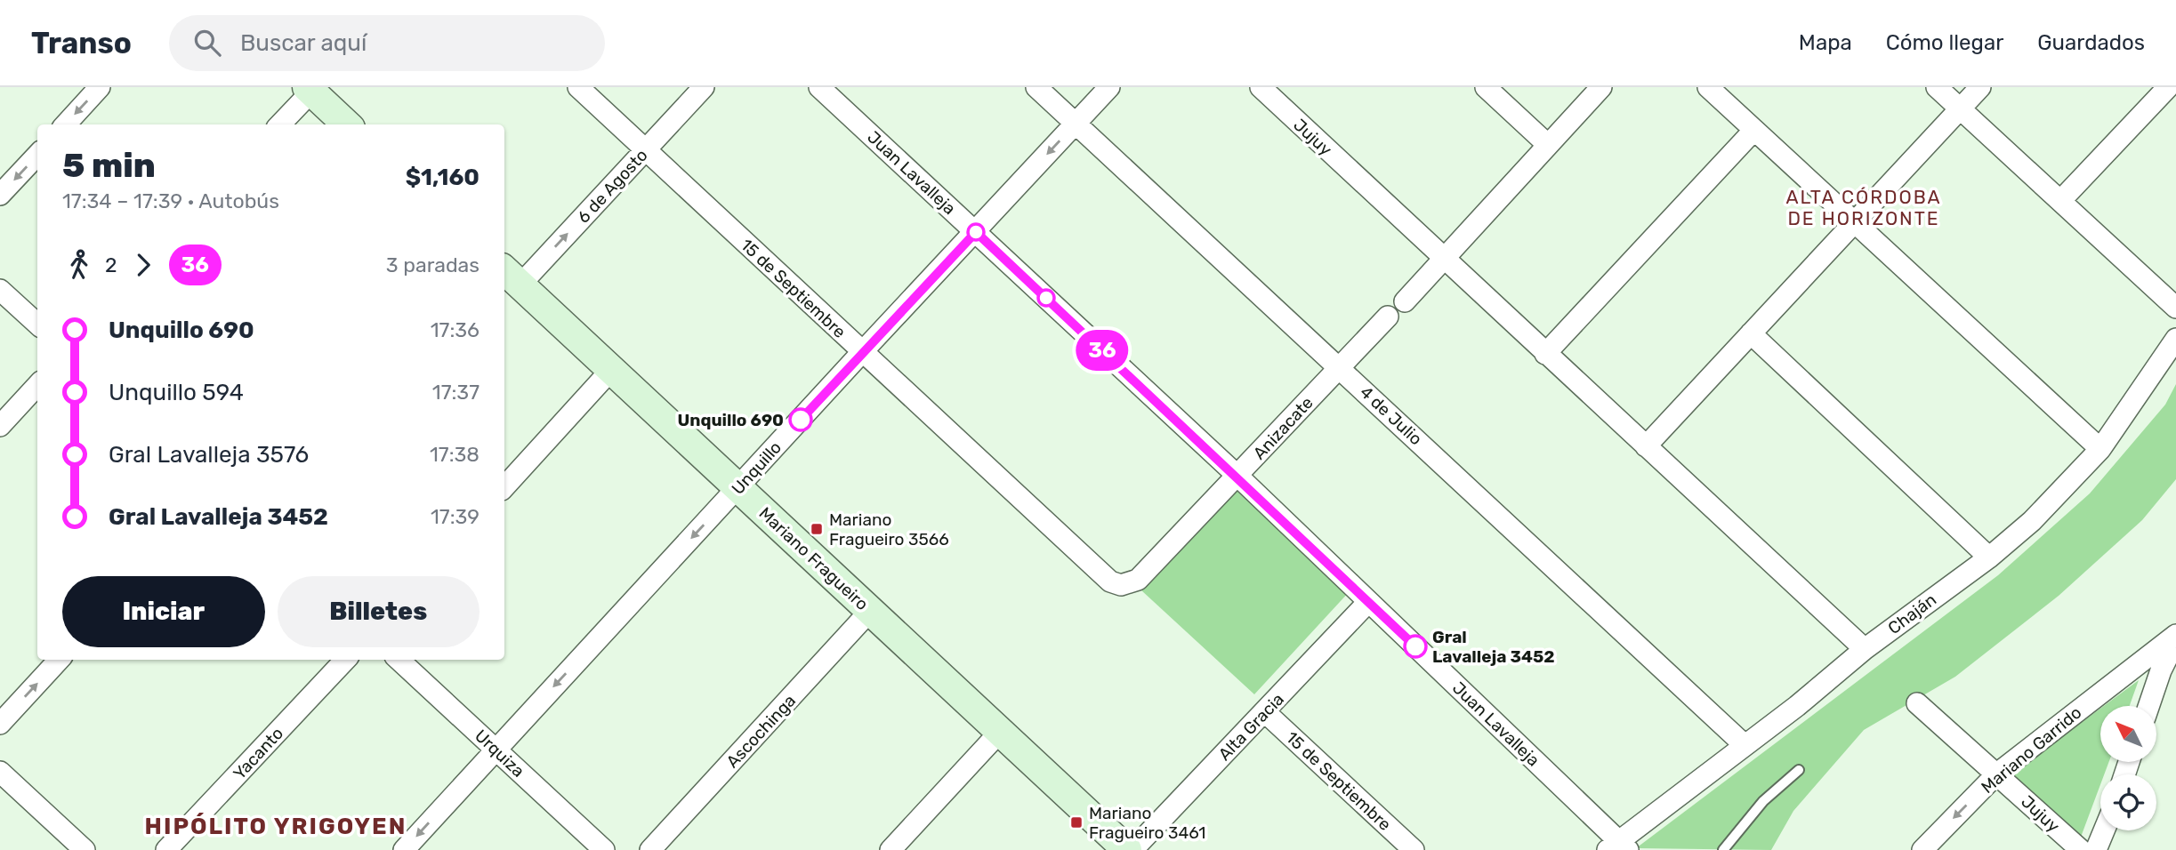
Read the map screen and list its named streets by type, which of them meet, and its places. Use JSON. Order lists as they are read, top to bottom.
{
  "streets": {
    "main road": ["Mariano Fragueiro"],
    "street": [
      "Jujuy",
      "Juan Lavalleja",
      "6 de Agosto",
      "15 de Septiembre",
      "4 de Julio",
      "Anizacate",
      "Unquillo",
      "Chaján",
      "Alta Gracia",
      "Ascochinga",
      "Mariano Garrido",
      "Yacanto",
      "Urquiza"
    ]
  },
  "crossings": [
    ["Jujuy", "Chaján"],
    ["Jujuy", "Mariano Garrido"],
    ["Juan Lavalleja", "Anizacate"],
    ["Juan Lavalleja", "Unquillo"],
    ["Juan Lavalleja", "Chaján"],
    ["Juan Lavalleja", "Alta Gracia"],
    ["6 de Agosto", "15 de Septiembre"],
    ["6 de Agosto", "Mariano Fragueiro"],
    ["15 de Septiembre", "Anizacate"],
    ["15 de Septiembre", "Unquillo"],
    ["15 de Septiembre", "Alta Gracia"],
    ["4 de Julio", "Anizacate"],
    ["4 de Julio", "Unquillo"],
    ["4 de Julio", "Chaján"],
    ["Unquillo", "Mariano Fragueiro"],
    ["Unquillo", "Urquiza"],
    ["Mariano Fragueiro", "Ascochinga"]
  ],
  "one_way": ["6 de Agosto", "Unquillo"],
  "districts": ["ALTA CÓRDOBA DE HORIZONTE", "HIPÓLITO YRIGOYEN"],
  "places": {
    "other": ["Unquillo 690", "Gral Lavalleja 3452"],
    "transit": ["Mariano Fragueiro 3566", "Mariano Fragueiro 3461"]
  },
  "lines": ["bus line 36"],
  "north": "top left",
  "page": {
    "header": "Transo",
    "search": "Buscar aquí",
    "nav": ["Mapa", "Cómo llegar", "Guardados"],
    "on_map": "36",
    "heading": ["5 min", "17:34 – 17:39 · Autobús", "$1,160"],
    "legs": ["2", "36", "3 paradas"],
    "list": [
      {
        "name": "Unquillo 690",
        "value": "17:36"
      },
      {
        "name": "Unquillo 594",
        "value": "17:37"
      },
      {
        "name": "Gral Lavalleja 3576",
        "value": "17:38"
      },
      {
        "name": "Gral Lavalleja 3452",
        "value": "17:39"
      }
    ],
    "buttons": ["Iniciar", "Billetes"]
  }
}
